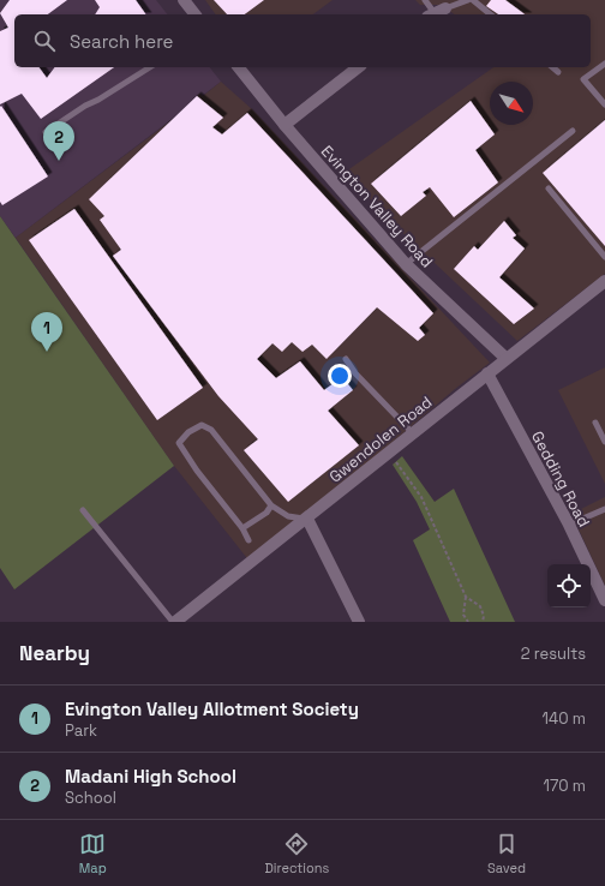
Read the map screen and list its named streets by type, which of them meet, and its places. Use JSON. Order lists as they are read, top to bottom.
{
  "streets": {
    "street": ["Evington Valley Road", "Gwendolen Road", "Gedding Road"]
  },
  "crossings": [
    ["Evington Valley Road", "Gwendolen Road"],
    ["Gwendolen Road", "Gedding Road"]
  ],
  "north": "bottom right",
  "page": {
    "search": "Search here",
    "pins": ["2", "1"],
    "heading": ["Nearby", "2 results"],
    "list": [
      {
        "mark": "1",
        "name": "Evington Valley Allotment Society",
        "note": "Park",
        "value": "140 m"
      },
      {
        "mark": "2",
        "name": "Madani High School",
        "note": "School",
        "value": "170 m"
      }
    ],
    "nav": ["Map", "Directions", "Saved"]
  }
}
